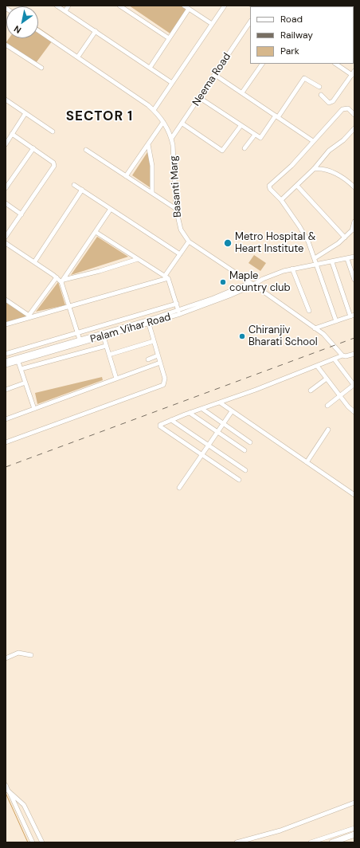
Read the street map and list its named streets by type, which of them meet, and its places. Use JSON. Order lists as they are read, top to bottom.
{
  "streets": {
    "street": ["Neema Road", "Basanti Marg", "Palam Vihar Road"]
  },
  "crossings": [
    ["Neema Road", "Basanti Marg"],
    ["Basanti Marg", "Palam Vihar Road"]
  ],
  "districts": ["SECTOR 1"],
  "places": ["Metro Hospital & Heart Institute", "Maple country club", "Chiranjiv Bharati School"],
  "legend": ["Road", "Railway", "Park"],
  "north": "bottom left"
}
